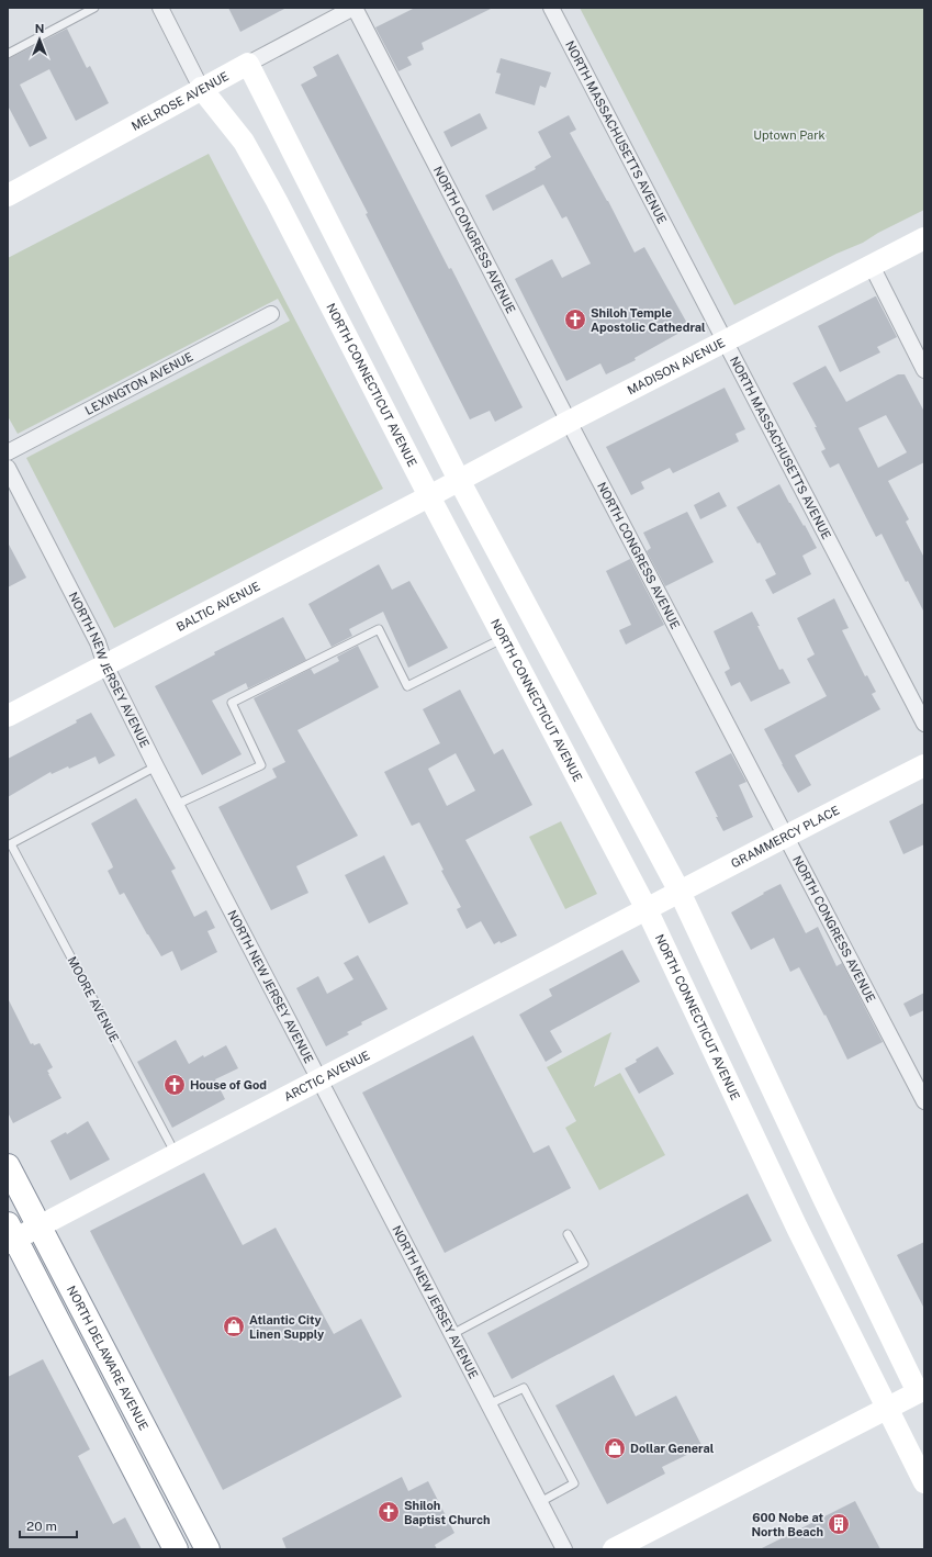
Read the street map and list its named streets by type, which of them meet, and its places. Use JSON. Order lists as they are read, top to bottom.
{
  "streets": {
    "highway": ["NORTH DELAWARE AVENUE"],
    "street": [
      "MELROSE AVENUE",
      "NORTH MASSACHUSETTS AVENUE",
      "NORTH CONGRESS AVENUE",
      "MADISON AVENUE",
      "LEXINGTON AVENUE",
      "NORTH CONNECTICUT AVENUE",
      "BALTIC AVENUE",
      "NORTH NEW JERSEY AVENUE",
      "GRAMMERCY PLACE",
      "ARCTIC AVENUE"
    ],
    "lane": ["MOORE AVENUE"]
  },
  "crossings": [
    ["MELROSE AVENUE", "NORTH CONGRESS AVENUE"],
    ["MELROSE AVENUE", "NORTH CONNECTICUT AVENUE"],
    ["NORTH MASSACHUSETTS AVENUE", "MADISON AVENUE"],
    ["NORTH CONGRESS AVENUE", "MADISON AVENUE"],
    ["NORTH CONGRESS AVENUE", "GRAMMERCY PLACE"],
    ["MADISON AVENUE", "NORTH CONNECTICUT AVENUE"],
    ["MADISON AVENUE", "BALTIC AVENUE"],
    ["NORTH CONNECTICUT AVENUE", "BALTIC AVENUE"],
    ["NORTH CONNECTICUT AVENUE", "GRAMMERCY PLACE"],
    ["NORTH CONNECTICUT AVENUE", "ARCTIC AVENUE"],
    ["BALTIC AVENUE", "NORTH NEW JERSEY AVENUE"],
    ["NORTH NEW JERSEY AVENUE", "ARCTIC AVENUE"],
    ["GRAMMERCY PLACE", "ARCTIC AVENUE"],
    ["MOORE AVENUE", "ARCTIC AVENUE"],
    ["ARCTIC AVENUE", "NORTH DELAWARE AVENUE"]
  ],
  "parks": ["Uptown Park"],
  "places": {
    "church": ["Shiloh Temple Apostolic Cathedral", "House of God", "Shiloh Baptist Church"],
    "shop": ["Atlantic City Linen Supply", "Dollar General"],
    "building": ["600 Nobe at North Beach"]
  },
  "scale_bar": "20 m",
  "north": "top"
}
